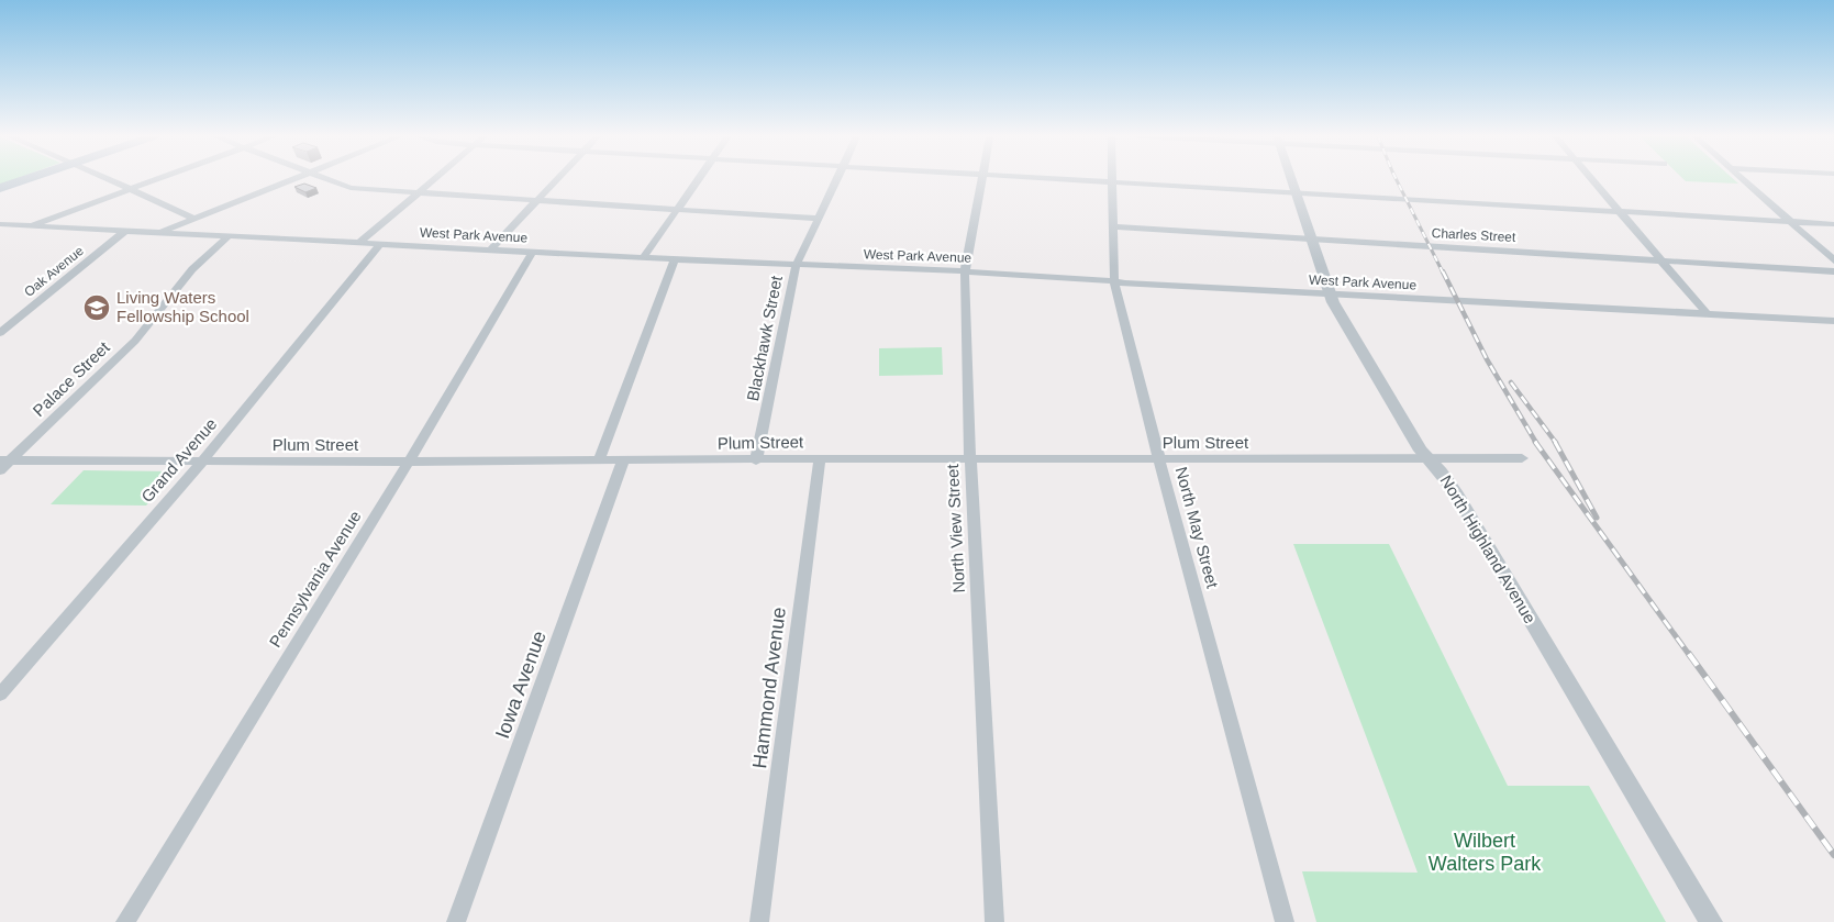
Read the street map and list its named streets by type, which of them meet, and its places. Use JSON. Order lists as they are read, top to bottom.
{
  "streets": {
    "street": [
      "West Park Avenue",
      "Charles Street",
      "Oak Avenue",
      "Blackhawk Street",
      "Palace Street",
      "Plum Street",
      "Grand Avenue",
      "North May Street",
      "North View Street",
      "North Highland Avenue",
      "Pennsylvania Avenue",
      "Iowa Avenue",
      "Hammond Avenue"
    ]
  },
  "crossings": [
    ["West Park Avenue", "Oak Avenue"],
    ["West Park Avenue", "Blackhawk Street"],
    ["West Park Avenue", "Palace Street"],
    ["West Park Avenue", "Grand Avenue"],
    ["West Park Avenue", "North May Street"],
    ["West Park Avenue", "North View Street"],
    ["West Park Avenue", "North Highland Avenue"],
    ["West Park Avenue", "Pennsylvania Avenue"],
    ["Charles Street", "North May Street"],
    ["Charles Street", "North Highland Avenue"],
    ["Blackhawk Street", "Plum Street"],
    ["Palace Street", "Plum Street"],
    ["Plum Street", "Grand Avenue"],
    ["Plum Street", "North May Street"],
    ["Plum Street", "North View Street"],
    ["Plum Street", "North Highland Avenue"],
    ["Plum Street", "Pennsylvania Avenue"],
    ["Plum Street", "Iowa Avenue"],
    ["Plum Street", "Hammond Avenue"]
  ],
  "parks": ["Wilbert Walters Park"],
  "places": {
    "school or university": ["Living Waters Fellowship School"]
  }
}
